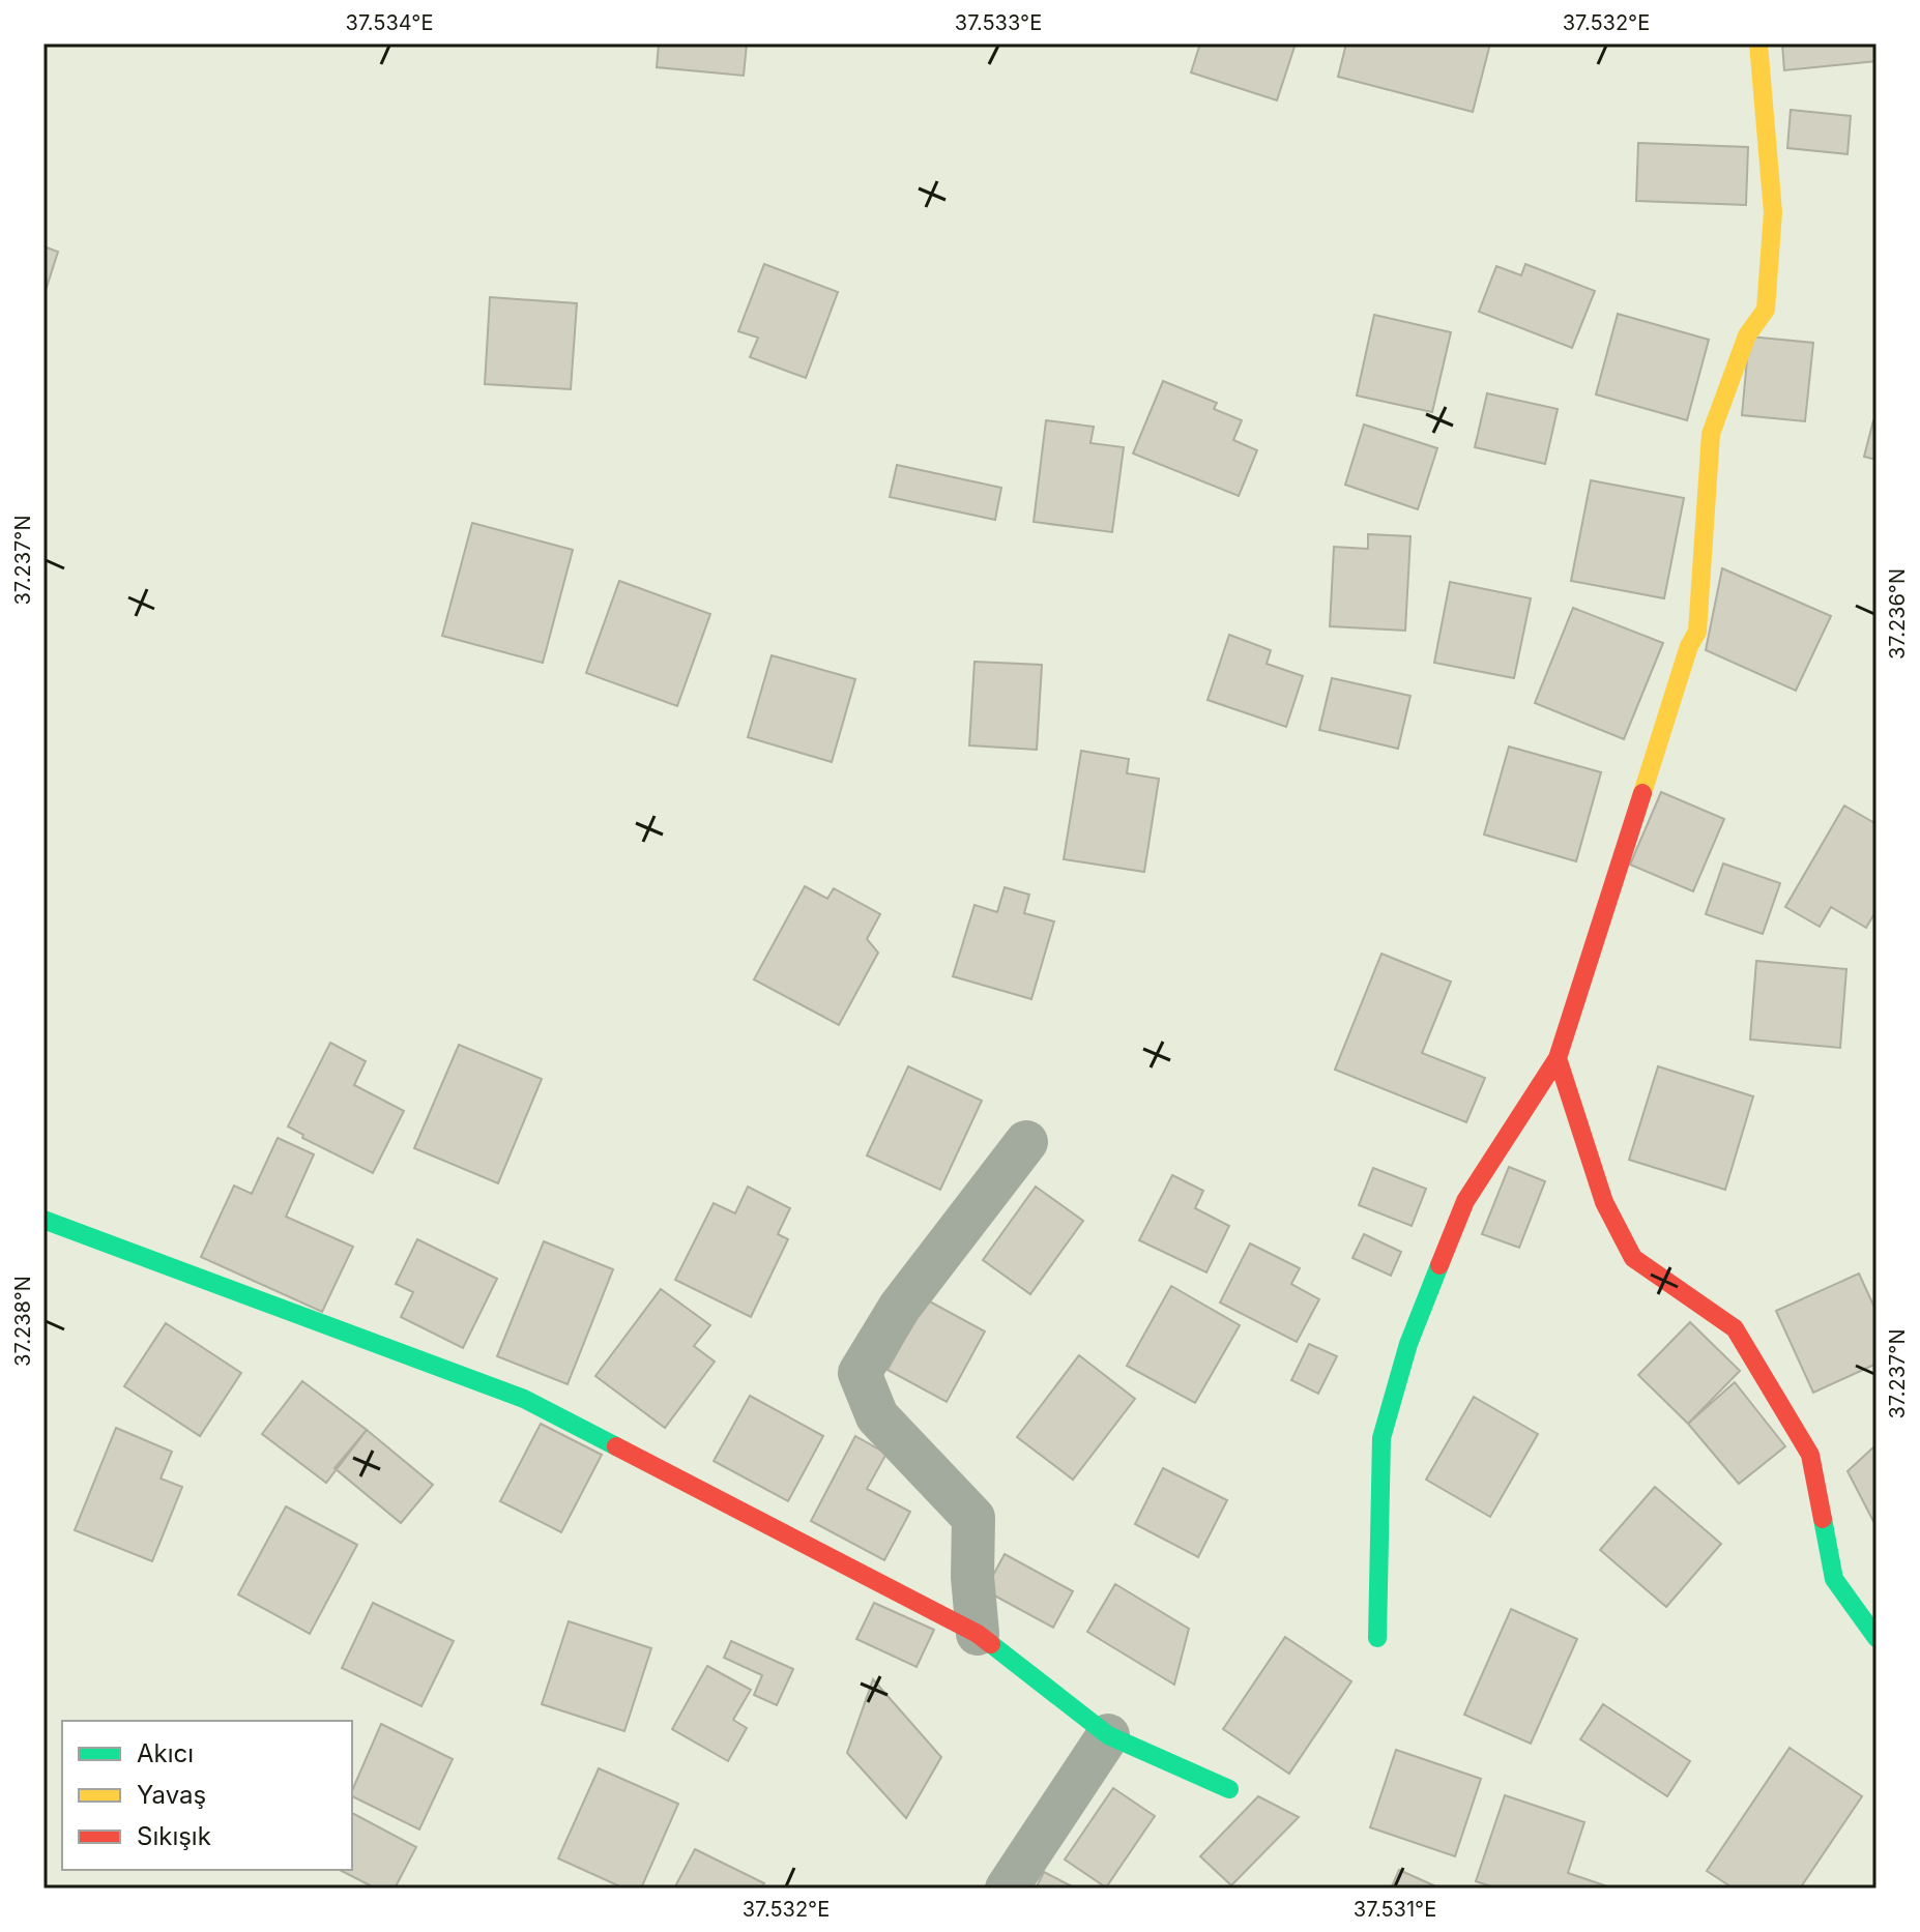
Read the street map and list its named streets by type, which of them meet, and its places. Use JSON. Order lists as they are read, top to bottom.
{
  "legend": ["Akıcı", "Yavaş", "Sıkışık"],
  "coordinates": [
    "37.534°E",
    "37.533°E",
    "37.532°E",
    "37.237°N",
    "37.236°N",
    "37.238°N",
    "37.531°E"
  ]
}
